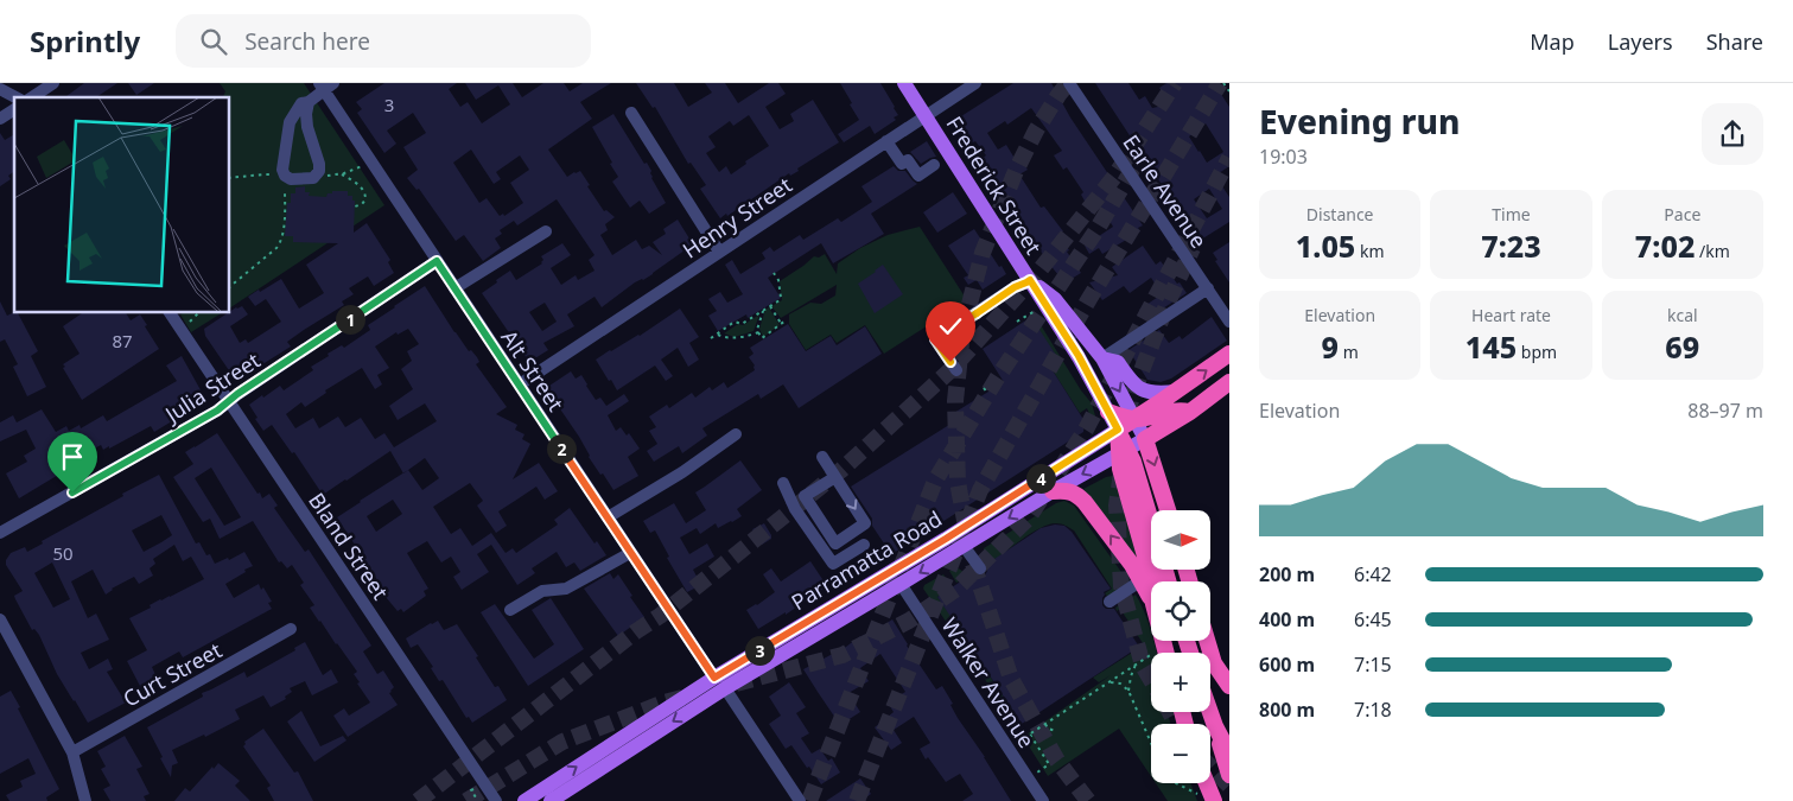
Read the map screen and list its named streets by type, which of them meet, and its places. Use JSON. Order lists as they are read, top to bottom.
{
  "streets": {
    "highway": ["Parramatta Road"],
    "main road": ["Frederick Street"],
    "street": [
      "Earle Avenue",
      "Henry Street",
      "Alt Street",
      "Julia Street",
      "Bland Street",
      "Curt Street",
      "Walker Avenue"
    ]
  },
  "crossings": [
    ["Frederick Street", "Henry Street"],
    ["Frederick Street", "Parramatta Road"],
    ["Henry Street", "Alt Street"],
    ["Alt Street", "Julia Street"],
    ["Alt Street", "Parramatta Road"],
    ["Julia Street", "Bland Street"],
    ["Parramatta Road", "Walker Avenue"]
  ],
  "house_numbers": ["3", "87", "50"],
  "north": "right",
  "page": {
    "header": "Sprintly",
    "search": "Search here",
    "nav": ["Map", "Layers", "Share"],
    "heading": ["Evening run", "19:03"],
    "stats": [
      ["Distance", "1.05 km"],
      ["Time", "7:23"],
      ["Pace", "7:02 /km"],
      ["Elevation", "9 m"],
      ["Heart rate", "145 bpm"],
      ["kcal", "69"]
    ],
    "pins": [
      "1",
      "2",
      "4",
      "3"
    ],
    "chart": ["Elevation", "88–97 m"],
    "map_buttons": ["+", "−"],
    "list": [
      {
        "name": "200 m",
        "note": "6:42"
      },
      {
        "name": "400 m",
        "note": "6:45"
      },
      {
        "name": "600 m",
        "note": "7:15"
      },
      {
        "name": "800 m",
        "note": "7:18"
      }
    ]
  }
}
